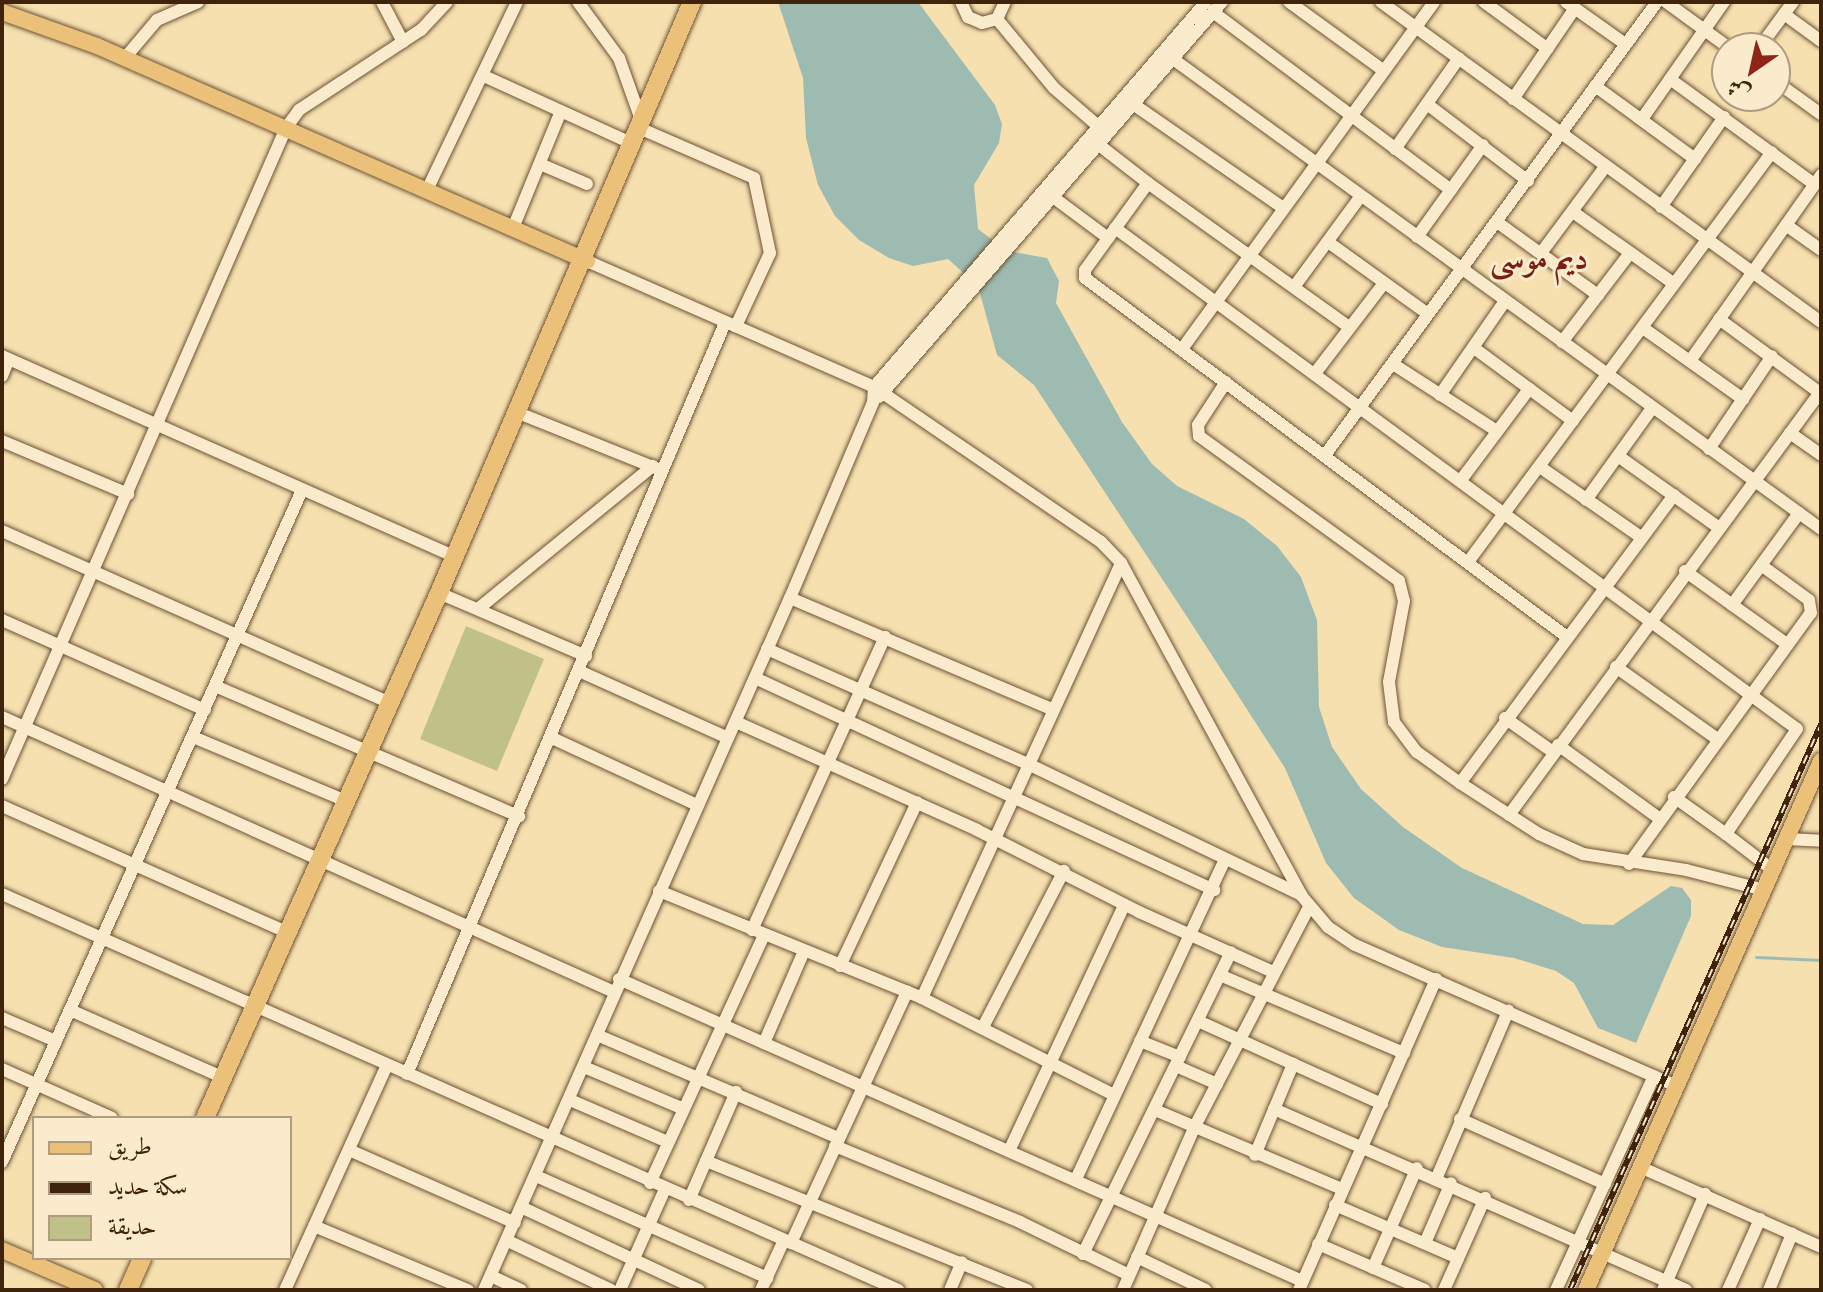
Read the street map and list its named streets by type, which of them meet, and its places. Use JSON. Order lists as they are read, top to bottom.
{
  "districts": ["ديم موسى"],
  "legend": ["طريق", "سكة حديد", "حديقة"],
  "north": "bottom left"
}
